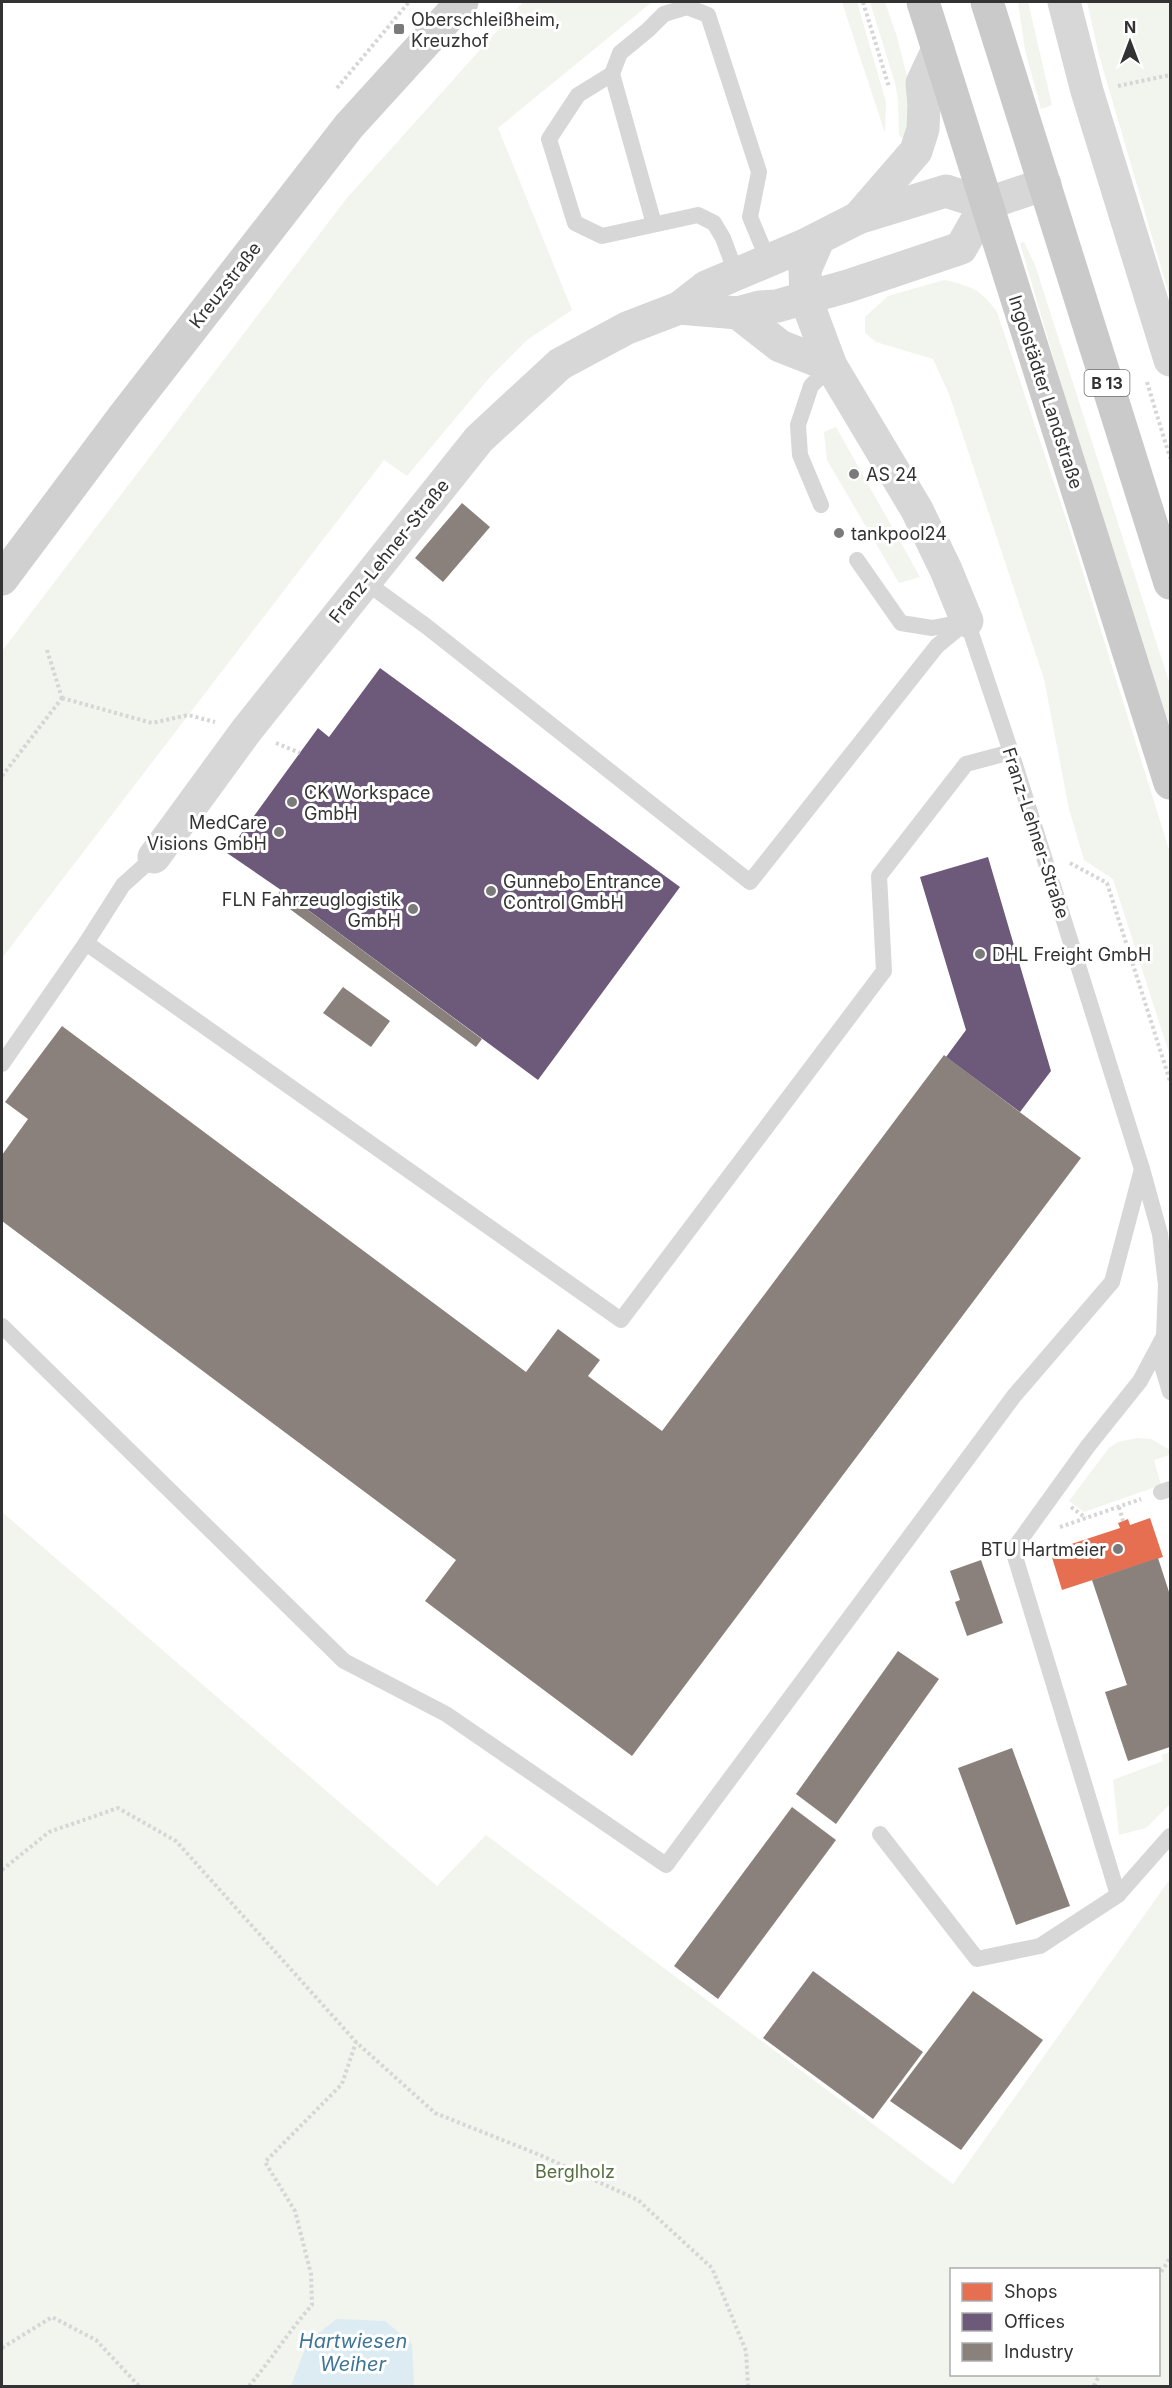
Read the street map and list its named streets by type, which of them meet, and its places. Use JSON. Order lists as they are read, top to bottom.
{
  "streets": {
    "main road": ["Kreuzstraße", "B 13", "Ingolstädter Landstraße"],
    "street": ["Franz-Lehner-Straße"]
  },
  "crossings": [
    ["Ingolstädter Landstraße", "Franz-Lehner-Straße"]
  ],
  "water": ["Hartwiesen Weiher"],
  "parks": ["Berglholz"],
  "places": {
    "transit": ["Oberschleißheim, Kreuzhof"],
    "other": [
      "AS 24",
      "tankpool24",
      "CK Workspace GmbH",
      "MedCare Visions GmbH",
      "Gunnebo Entrance Control GmbH",
      "FLN Fahrzeuglogistik GmbH",
      "DHL Freight GmbH",
      "BTU Hartmeier"
    ]
  },
  "legend": ["Shops", "Offices", "Industry"],
  "north": "top"
}
